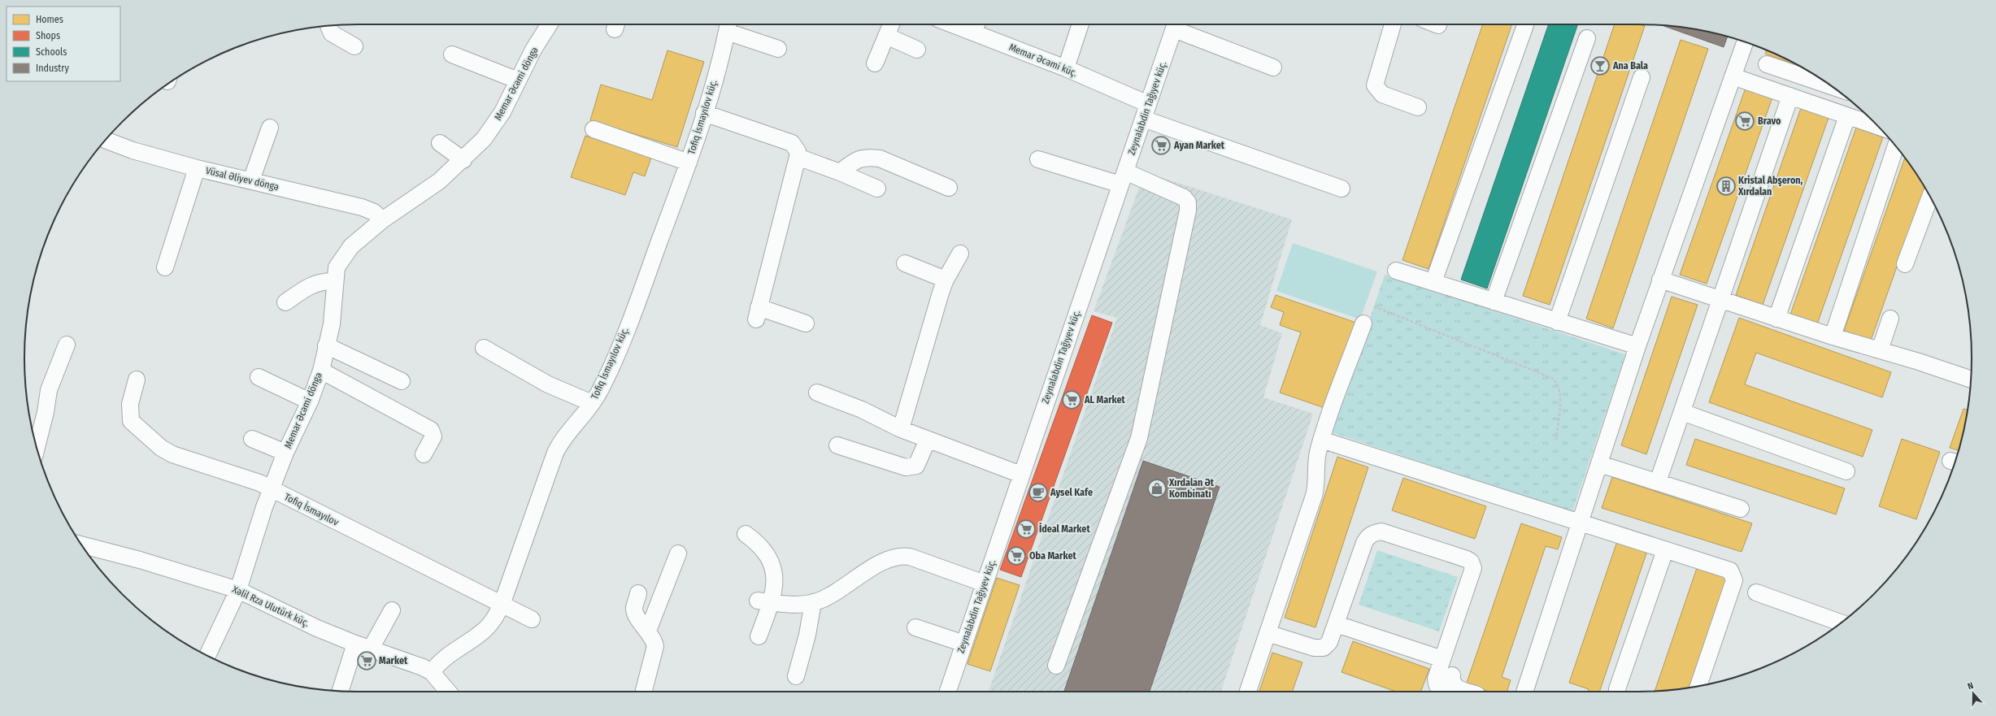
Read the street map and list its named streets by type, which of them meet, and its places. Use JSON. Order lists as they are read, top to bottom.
{
  "streets": {
    "street": [
      "Memar Əcəmi küç.",
      "Memar Əcəmi döngə",
      "Zeynalabdin Tağıyev küç.",
      "Tofiq İsmayılov küç.",
      "Vüsal Əliyev döngə",
      "Tofiq İsmayılov",
      "Xəlil Rza Ulutürk küç."
    ]
  },
  "crossings": [
    ["Memar Əcəmi küç.", "Zeynalabdin Tağıyev küç."],
    ["Memar Əcəmi döngə", "Vüsal Əliyev döngə"],
    ["Memar Əcəmi döngə", "Tofiq İsmayılov"],
    ["Memar Əcəmi döngə", "Xəlil Rza Ulutürk küç."],
    ["Tofiq İsmayılov küç.", "Tofiq İsmayılov"],
    ["Tofiq İsmayılov küç.", "Xəlil Rza Ulutürk küç."]
  ],
  "places": {
    "bar": ["Ana Bala"],
    "supermarket": [
      "Bravo",
      "Ayan Market",
      "AL Market",
      "İdeal Market",
      "Oba Market",
      "Market"
    ],
    "building": ["Kristal Abşeron, Xırdalan"],
    "shop": ["Xırdalan Ət Kombinatı"],
    "cafe": ["Aysel Kafe"]
  },
  "legend": [
    "Homes",
    "Shops",
    "Schools",
    "Industry"
  ],
  "north": "top"
}
